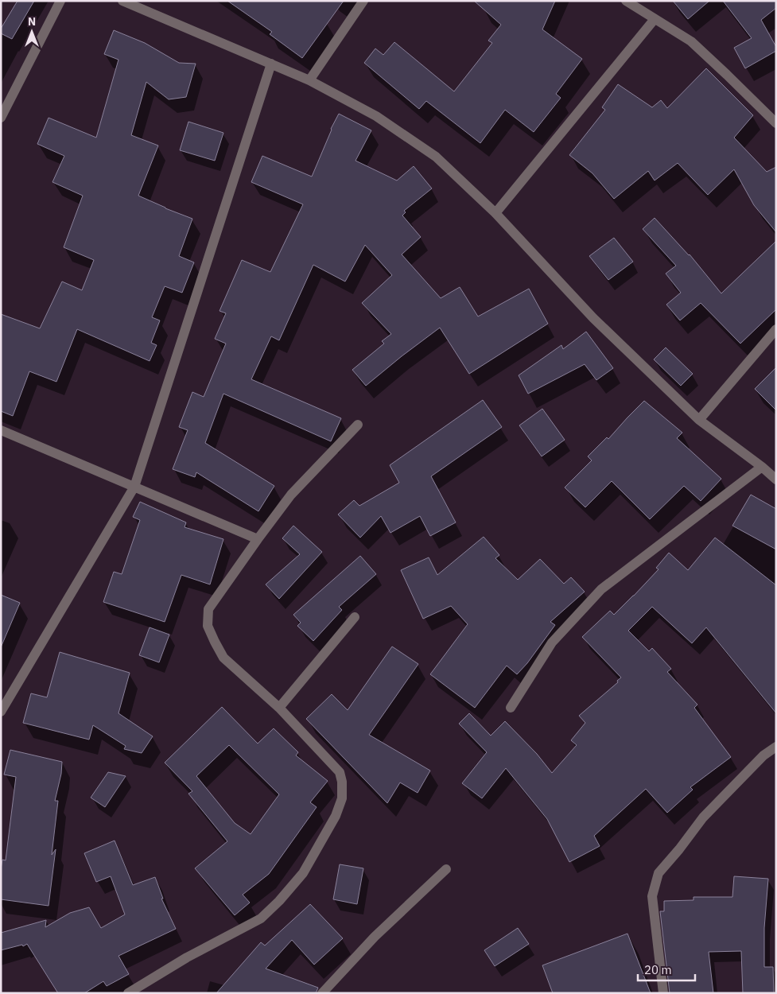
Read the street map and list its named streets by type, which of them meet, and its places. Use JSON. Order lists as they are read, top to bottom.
{
  "scale_bar": "20 m",
  "north": "top"
}
